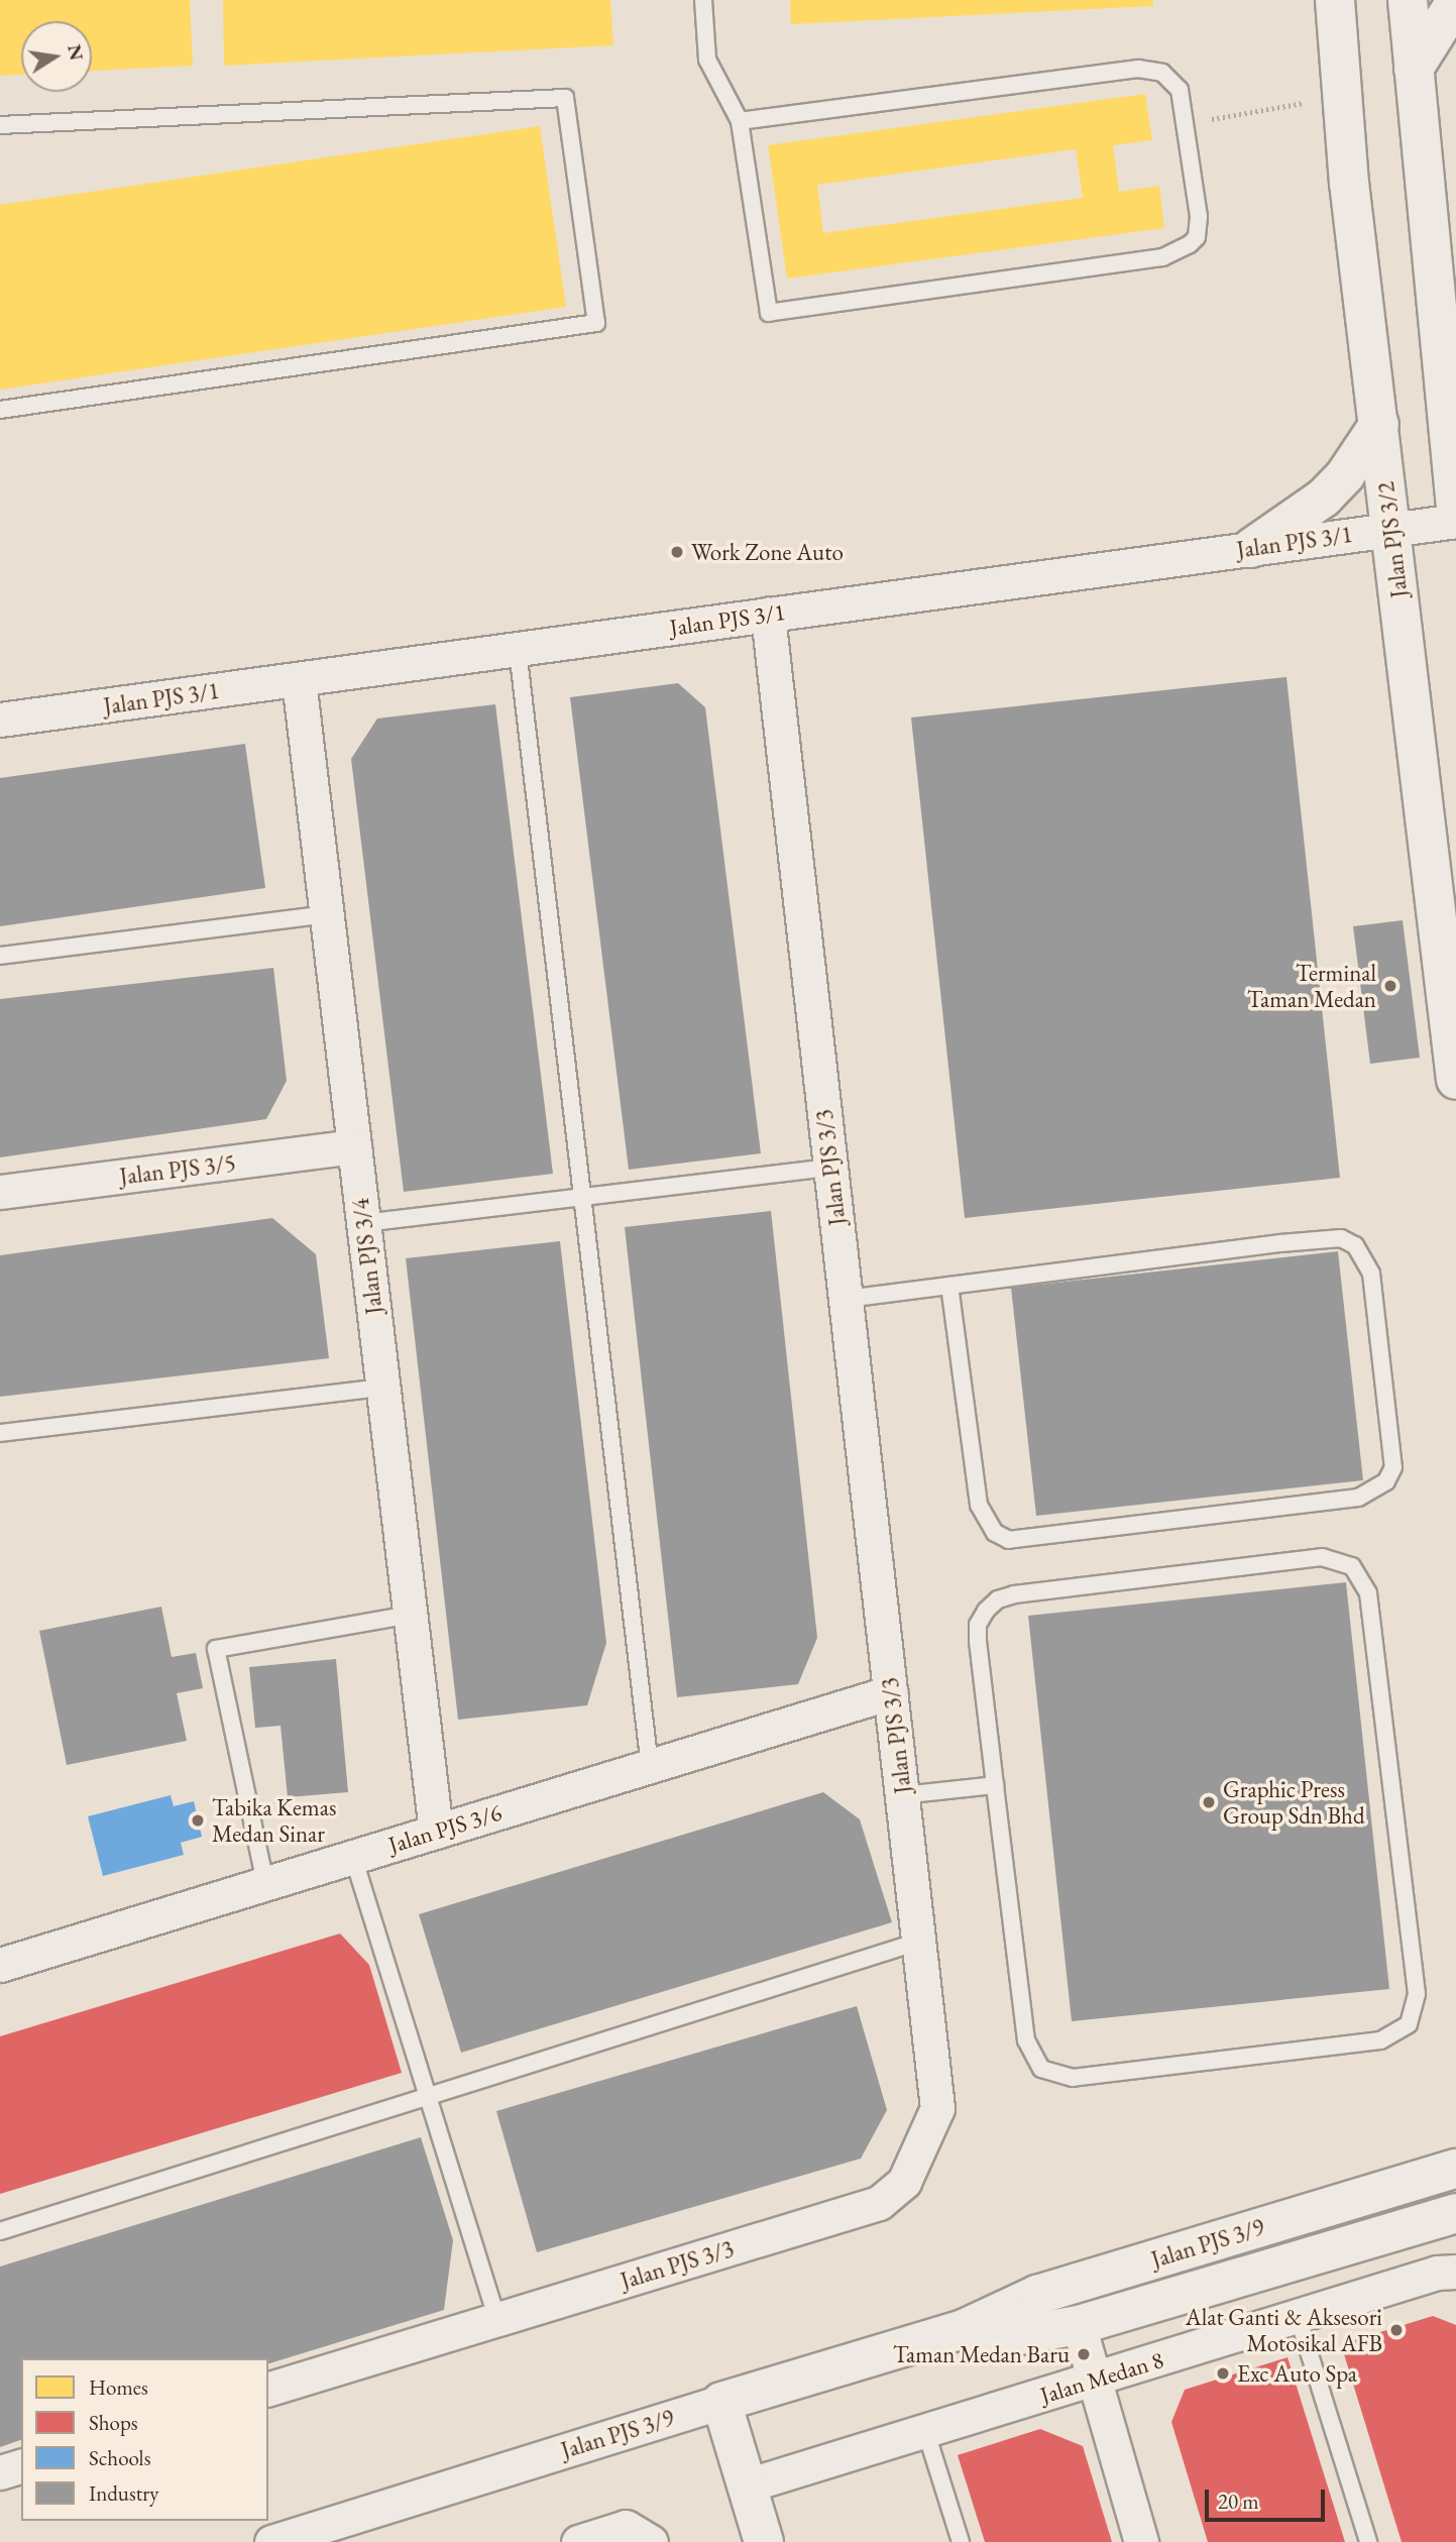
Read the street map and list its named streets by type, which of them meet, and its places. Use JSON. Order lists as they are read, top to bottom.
{
  "streets": {
    "main road": ["Jalan PJS 3/2", "Jalan PJS 3/9"],
    "street": [
      "Jalan PJS 3/1",
      "Jalan PJS 3/3",
      "Jalan PJS 3/5",
      "Jalan PJS 3/4",
      "Jalan PJS 3/6",
      "Jalan Medan 8"
    ]
  },
  "crossings": [
    ["Jalan PJS 3/2", "Jalan PJS 3/1"],
    ["Jalan PJS 3/1", "Jalan PJS 3/3"],
    ["Jalan PJS 3/1", "Jalan PJS 3/4"],
    ["Jalan PJS 3/3", "Jalan PJS 3/6"],
    ["Jalan PJS 3/5", "Jalan PJS 3/4"],
    ["Jalan PJS 3/4", "Jalan PJS 3/6"]
  ],
  "places": [
    "Work Zone Auto",
    "Terminal Taman Medan",
    "Graphic Press Group Sdn Bhd",
    "Tabika Kemas Medan Sinar",
    "Alat Ganti & Aksesori Motosikal AFB",
    "Taman Medan Baru",
    "Exc Auto Spa"
  ],
  "legend": [
    "Homes",
    "Shops",
    "Schools",
    "Industry"
  ],
  "scale_bar": "20 m",
  "north": "right"
}
